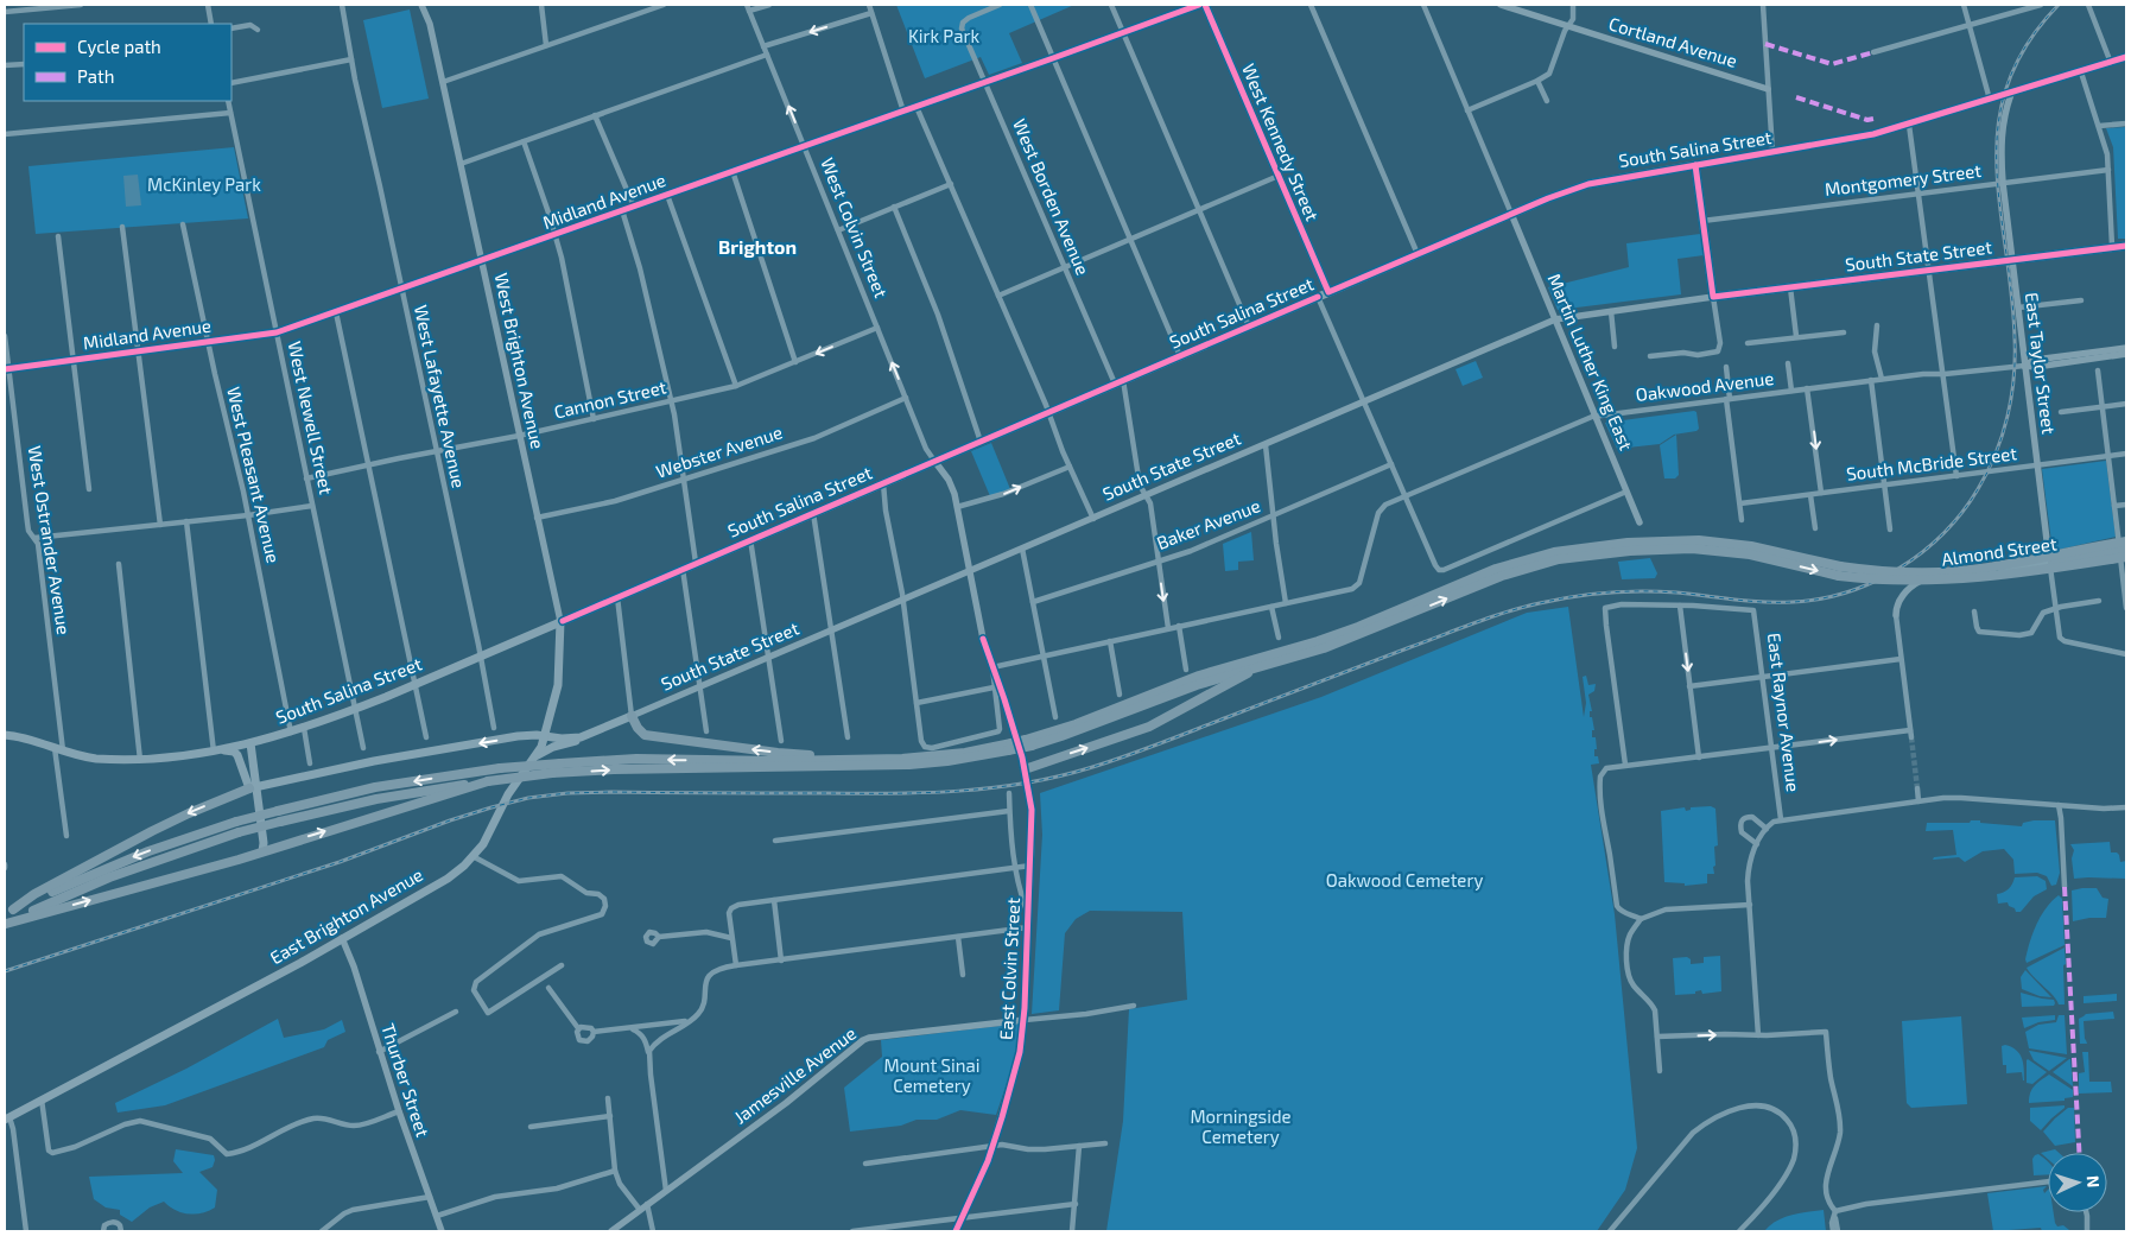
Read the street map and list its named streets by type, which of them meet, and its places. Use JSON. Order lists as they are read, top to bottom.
{
  "streets": {
    "main road": [
      "West Kennedy Street",
      "South Salina Street",
      "South State Street",
      "East Brighton Avenue"
    ],
    "street": [
      "Cortland Avenue",
      "Montgomery Street",
      "West Borden Avenue",
      "Midland Avenue",
      "West Colvin Street",
      "West Brighton Avenue",
      "Martin Luther King East",
      "East Taylor Street",
      "Oakwood Avenue",
      "West Lafayette Avenue",
      "Cannon Street",
      "West Newell Street",
      "Webster Avenue",
      "South McBride Street",
      "West Pleasant Avenue",
      "Baker Avenue",
      "West Ostrander Avenue",
      "Almond Street",
      "East Raynor Avenue",
      "East Colvin Street",
      "Jamesville Avenue",
      "Thurber Street"
    ]
  },
  "crossings": [
    ["West Kennedy Street", "South Salina Street"],
    ["South Salina Street", "West Borden Avenue"],
    ["South Salina Street", "West Colvin Street"],
    ["South Salina Street", "West Brighton Avenue"],
    ["South Salina Street", "Martin Luther King East"],
    ["South Salina Street", "East Taylor Street"],
    ["South Salina Street", "West Lafayette Avenue"],
    ["South Salina Street", "West Newell Street"],
    ["South Salina Street", "West Pleasant Avenue"],
    ["South Salina Street", "West Ostrander Avenue"],
    ["South Salina Street", "East Brighton Avenue"],
    ["South Salina Street", "East Colvin Street"],
    ["Montgomery Street", "East Taylor Street"],
    ["West Borden Avenue", "Midland Avenue"],
    ["West Borden Avenue", "South State Street"],
    ["West Borden Avenue", "Baker Avenue"],
    ["Midland Avenue", "West Colvin Street"],
    ["Midland Avenue", "West Brighton Avenue"],
    ["Midland Avenue", "West Lafayette Avenue"],
    ["Midland Avenue", "West Newell Street"],
    ["Midland Avenue", "West Pleasant Avenue"],
    ["Midland Avenue", "West Ostrander Avenue"],
    ["West Colvin Street", "Cannon Street"],
    ["West Colvin Street", "Webster Avenue"],
    ["West Colvin Street", "East Colvin Street"],
    ["South State Street", "Martin Luther King East"],
    ["South State Street", "East Taylor Street"],
    ["South State Street", "East Brighton Avenue"],
    ["South State Street", "East Colvin Street"],
    ["West Brighton Avenue", "Cannon Street"],
    ["West Brighton Avenue", "Webster Avenue"],
    ["West Brighton Avenue", "East Brighton Avenue"],
    ["Martin Luther King East", "Oakwood Avenue"],
    ["East Taylor Street", "Oakwood Avenue"],
    ["East Taylor Street", "South McBride Street"],
    ["East Taylor Street", "Almond Street"],
    ["West Lafayette Avenue", "Cannon Street"],
    ["Cannon Street", "West Newell Street"],
    ["East Brighton Avenue", "Thurber Street"],
    ["East Colvin Street", "Jamesville Avenue"]
  ],
  "one_way": ["West Colvin Street"],
  "districts": ["Brighton"],
  "parks": [
    "Kirk Park",
    "McKinley Park",
    "Oakwood Cemetery",
    "Mount Sinai Cemetery",
    "Morningside Cemetery"
  ],
  "legend": ["Cycle path", "Path"],
  "north": "right"
}
